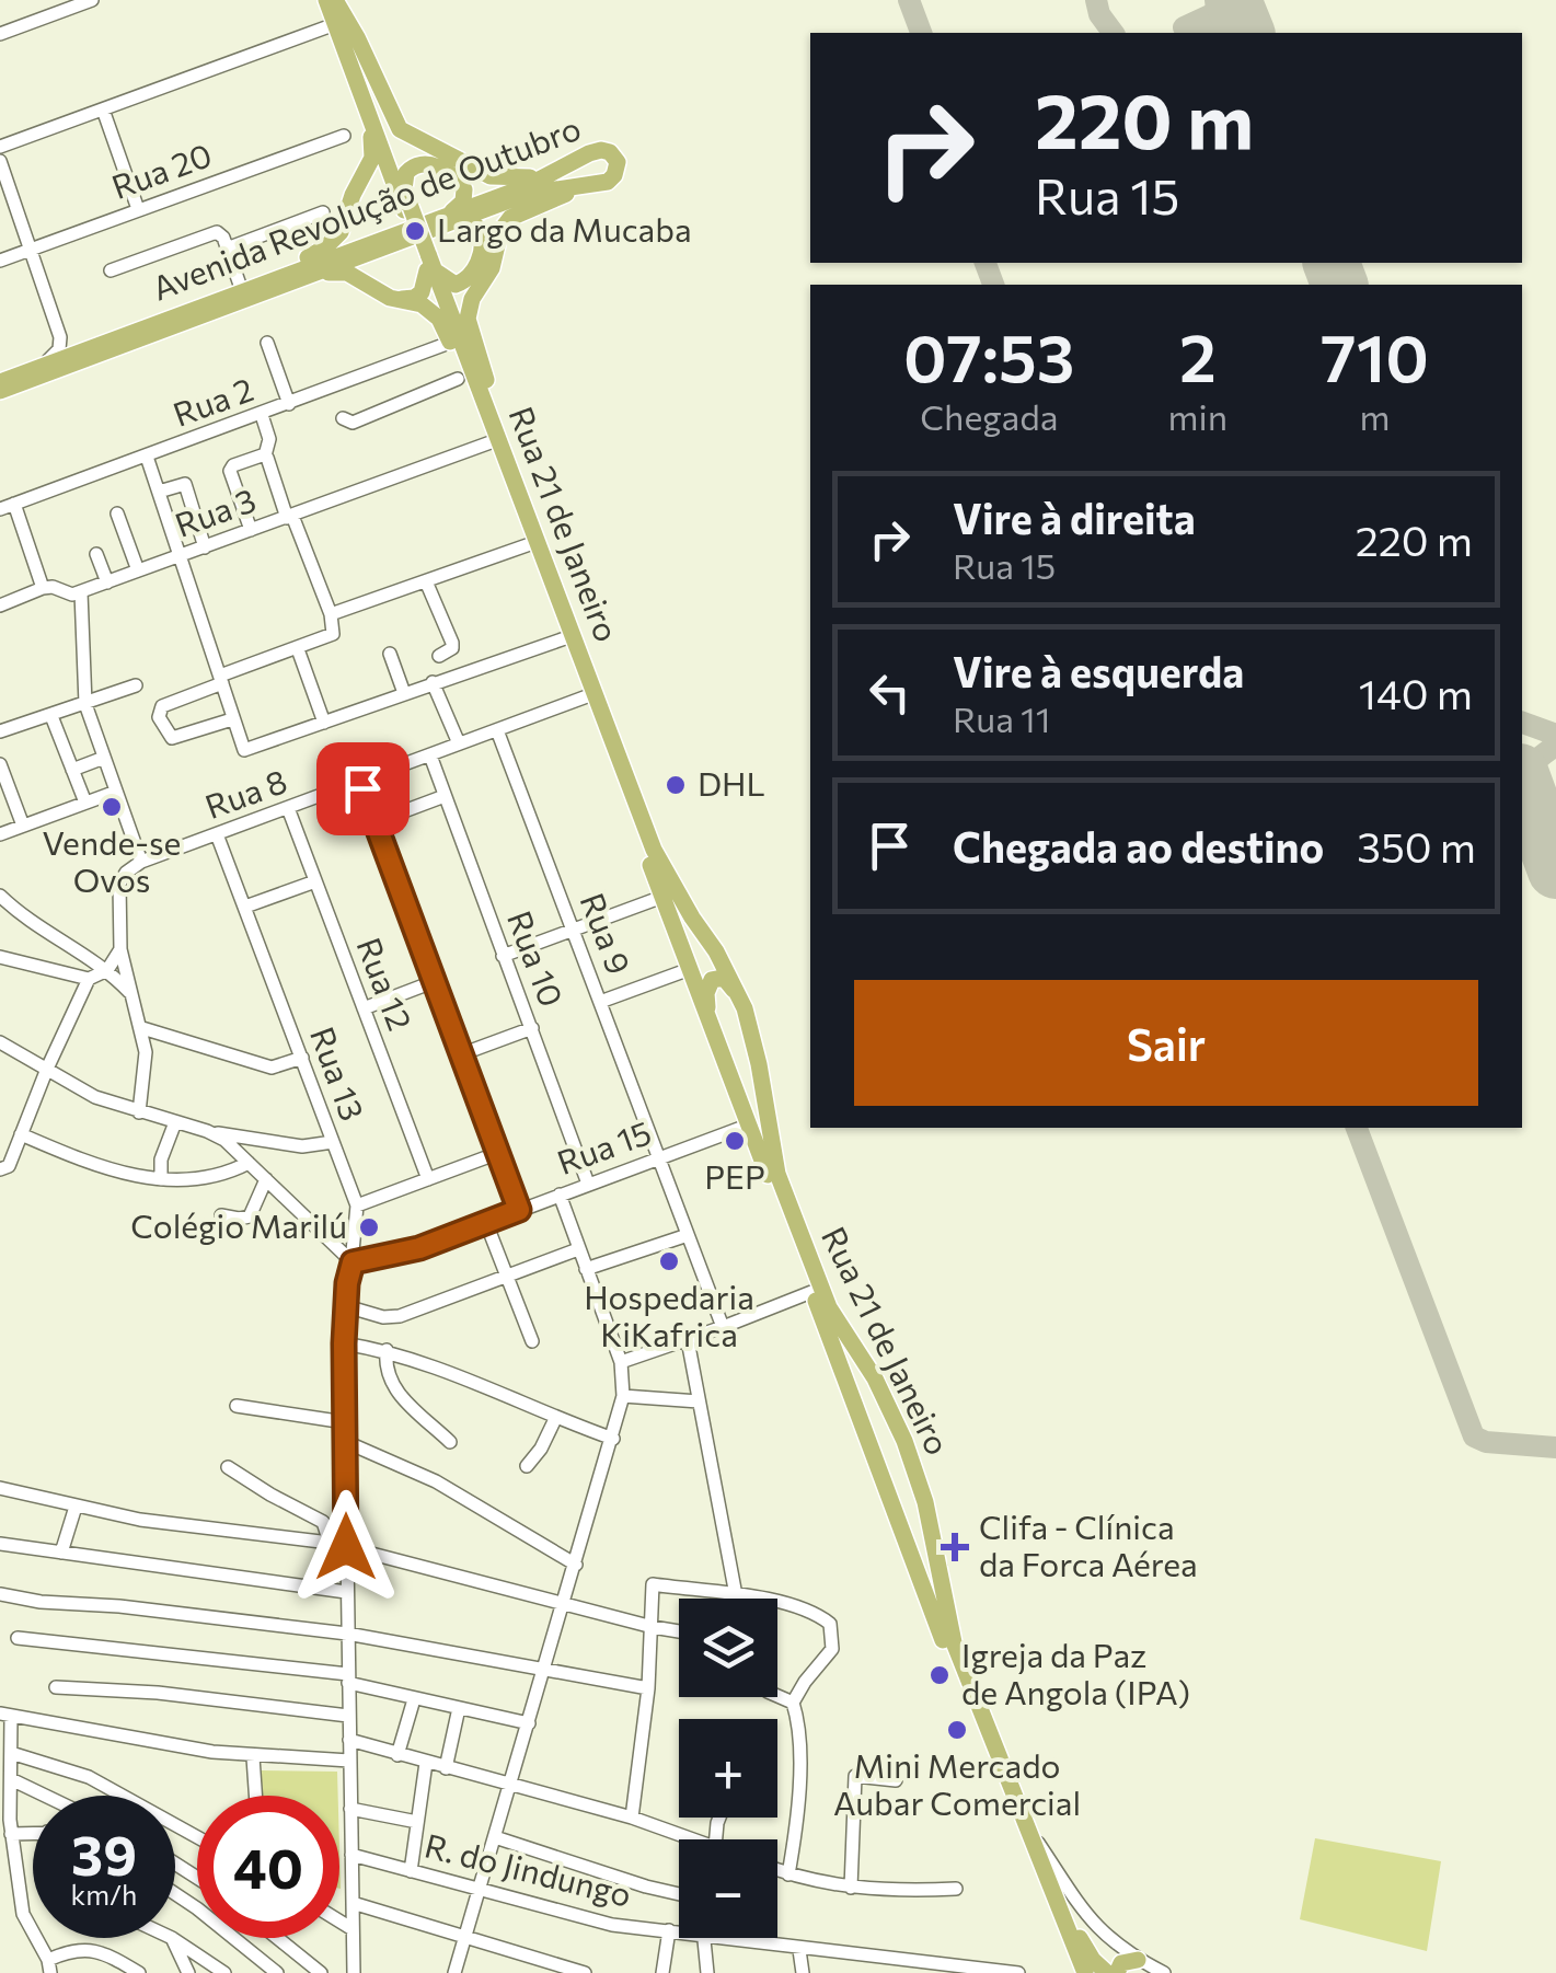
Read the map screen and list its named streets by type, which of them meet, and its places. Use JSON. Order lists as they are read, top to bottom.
{
  "streets": {
    "main road": ["Avenida Revolução de Outubro", "Rua 21 de Janeiro"],
    "street": [
      "Rua 20",
      "Rua 2",
      "Rua 3",
      "Rua 8",
      "Rua 9",
      "Rua 10",
      "Rua 12",
      "Rua 13",
      "Rua 15",
      "R. do Jindungo"
    ]
  },
  "crossings": [
    ["Rua 3", "Rua 21 de Janeiro"],
    ["Rua 21 de Janeiro", "Rua 8"],
    ["Rua 21 de Janeiro", "Rua 15"],
    ["Rua 8", "Rua 9"],
    ["Rua 8", "Rua 10"],
    ["Rua 8", "Rua 12"],
    ["Rua 8", "Rua 13"],
    ["Rua 9", "Rua 15"],
    ["Rua 10", "Rua 15"],
    ["Rua 13", "Rua 15"],
    ["Rua 13", "R. do Jindungo"]
  ],
  "places": {
    "other": [
      "Largo da Mucaba",
      "DHL",
      "Vende-se Ovos",
      "PEP",
      "Colégio Marilú",
      "Hospedaria KiKafrica",
      "Igreja da Paz de Angola (IPA)",
      "Mini Mercado Aubar Comercial"
    ],
    "health": ["Clifa - Clínica da Forca Aérea"]
  },
  "page": {
    "turn": ["220 m", "Rua 15"],
    "eta": [
      "07:53",
      "Chegada",
      "2",
      "min",
      "710",
      "m"
    ],
    "list": [
      {
        "name": "Vire à direita",
        "note": "Rua 15",
        "value": "220 m"
      },
      {
        "name": "Vire à esquerda",
        "note": "Rua 11",
        "value": "140 m"
      },
      {
        "name": "Chegada ao destino",
        "value": "350 m"
      }
    ],
    "buttons": "Sair",
    "map_buttons": ["+", "−"],
    "speed": "39 km/h",
    "limit": "40"
  }
}
